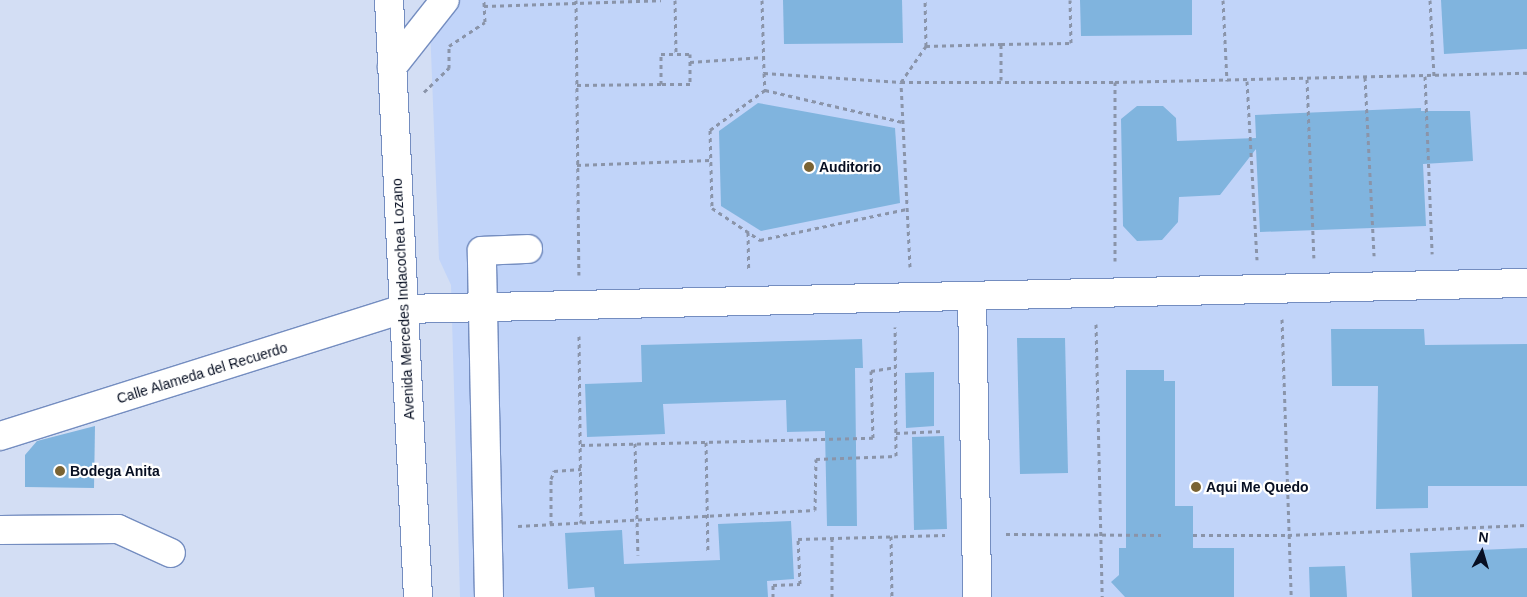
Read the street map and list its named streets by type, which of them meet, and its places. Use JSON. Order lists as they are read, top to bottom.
{
  "streets": {
    "street": ["Avenida Mercedes Indacochea Lozano", "Calle Alameda del Recuerdo"]
  },
  "crossings": [
    ["Avenida Mercedes Indacochea Lozano", "Calle Alameda del Recuerdo"]
  ],
  "places": ["Auditorio", "Bodega Anita", "Aqui Me Quedo"],
  "north": "top"
}
